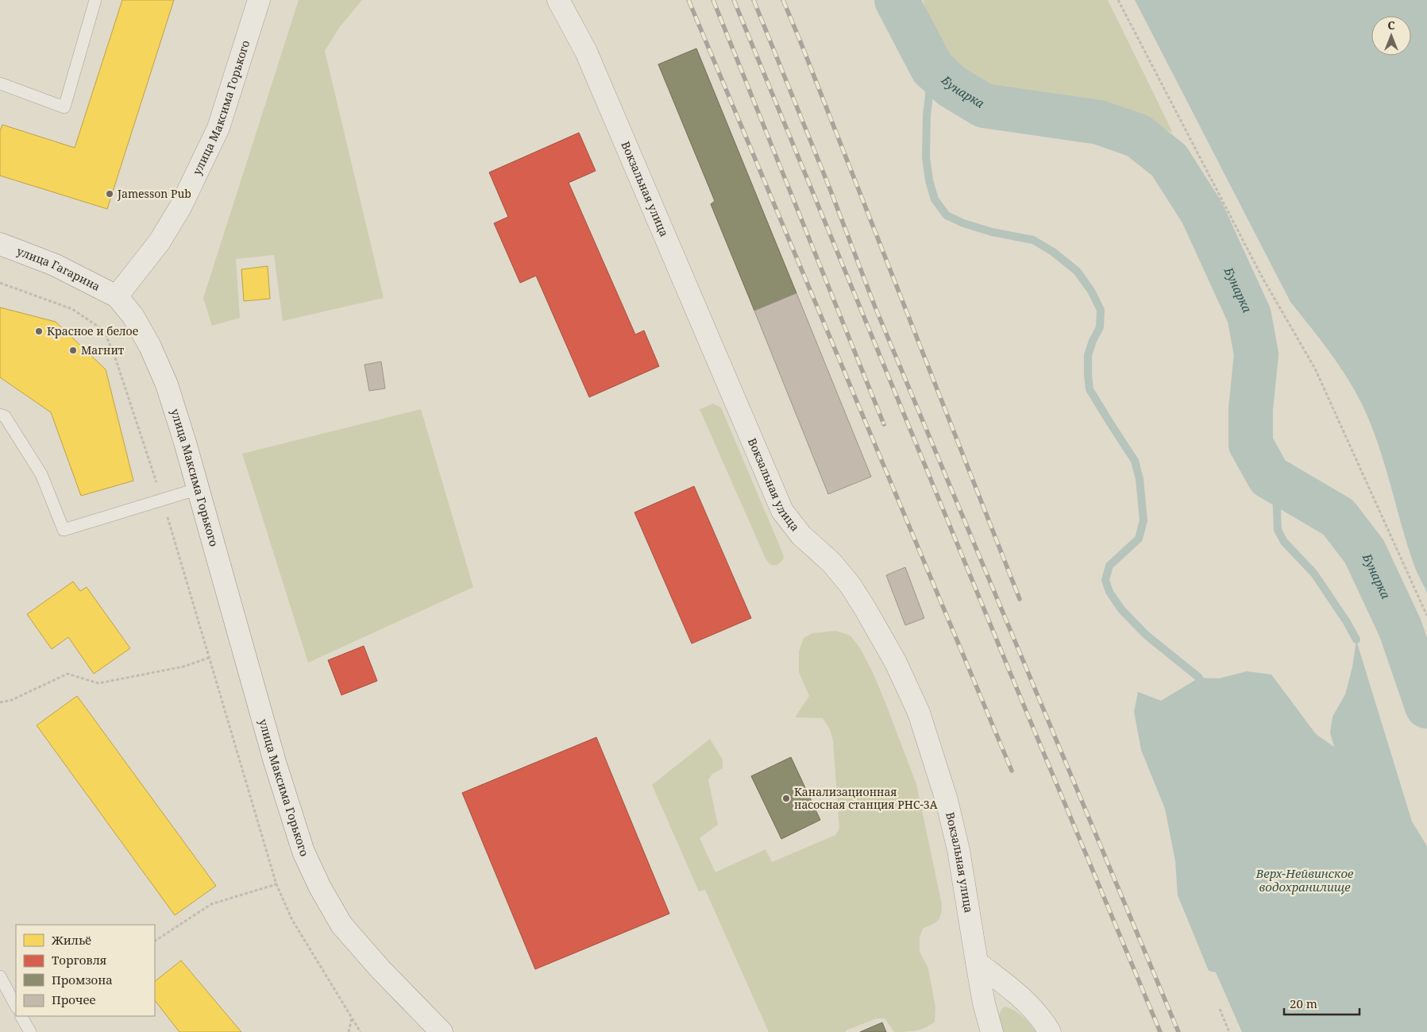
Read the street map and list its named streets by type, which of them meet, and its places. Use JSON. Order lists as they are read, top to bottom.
{
  "streets": {
    "street": ["улица Максима Горького", "Вокзальная улица", "улица Гагарина"]
  },
  "crossings": [
    ["улица Максима Горького", "улица Гагарина"]
  ],
  "water": ["Бунарка", "Верх-Нейвинское водохранилище"],
  "places": [
    "Jamesson Pub",
    "Красное и белое",
    "Магнит",
    "Канализационная насосная станция РНС-3А"
  ],
  "legend": [
    "Жильё",
    "Торговля",
    "Промзона",
    "Прочее"
  ],
  "scale_bar": "20 m",
  "north": "top"
}
